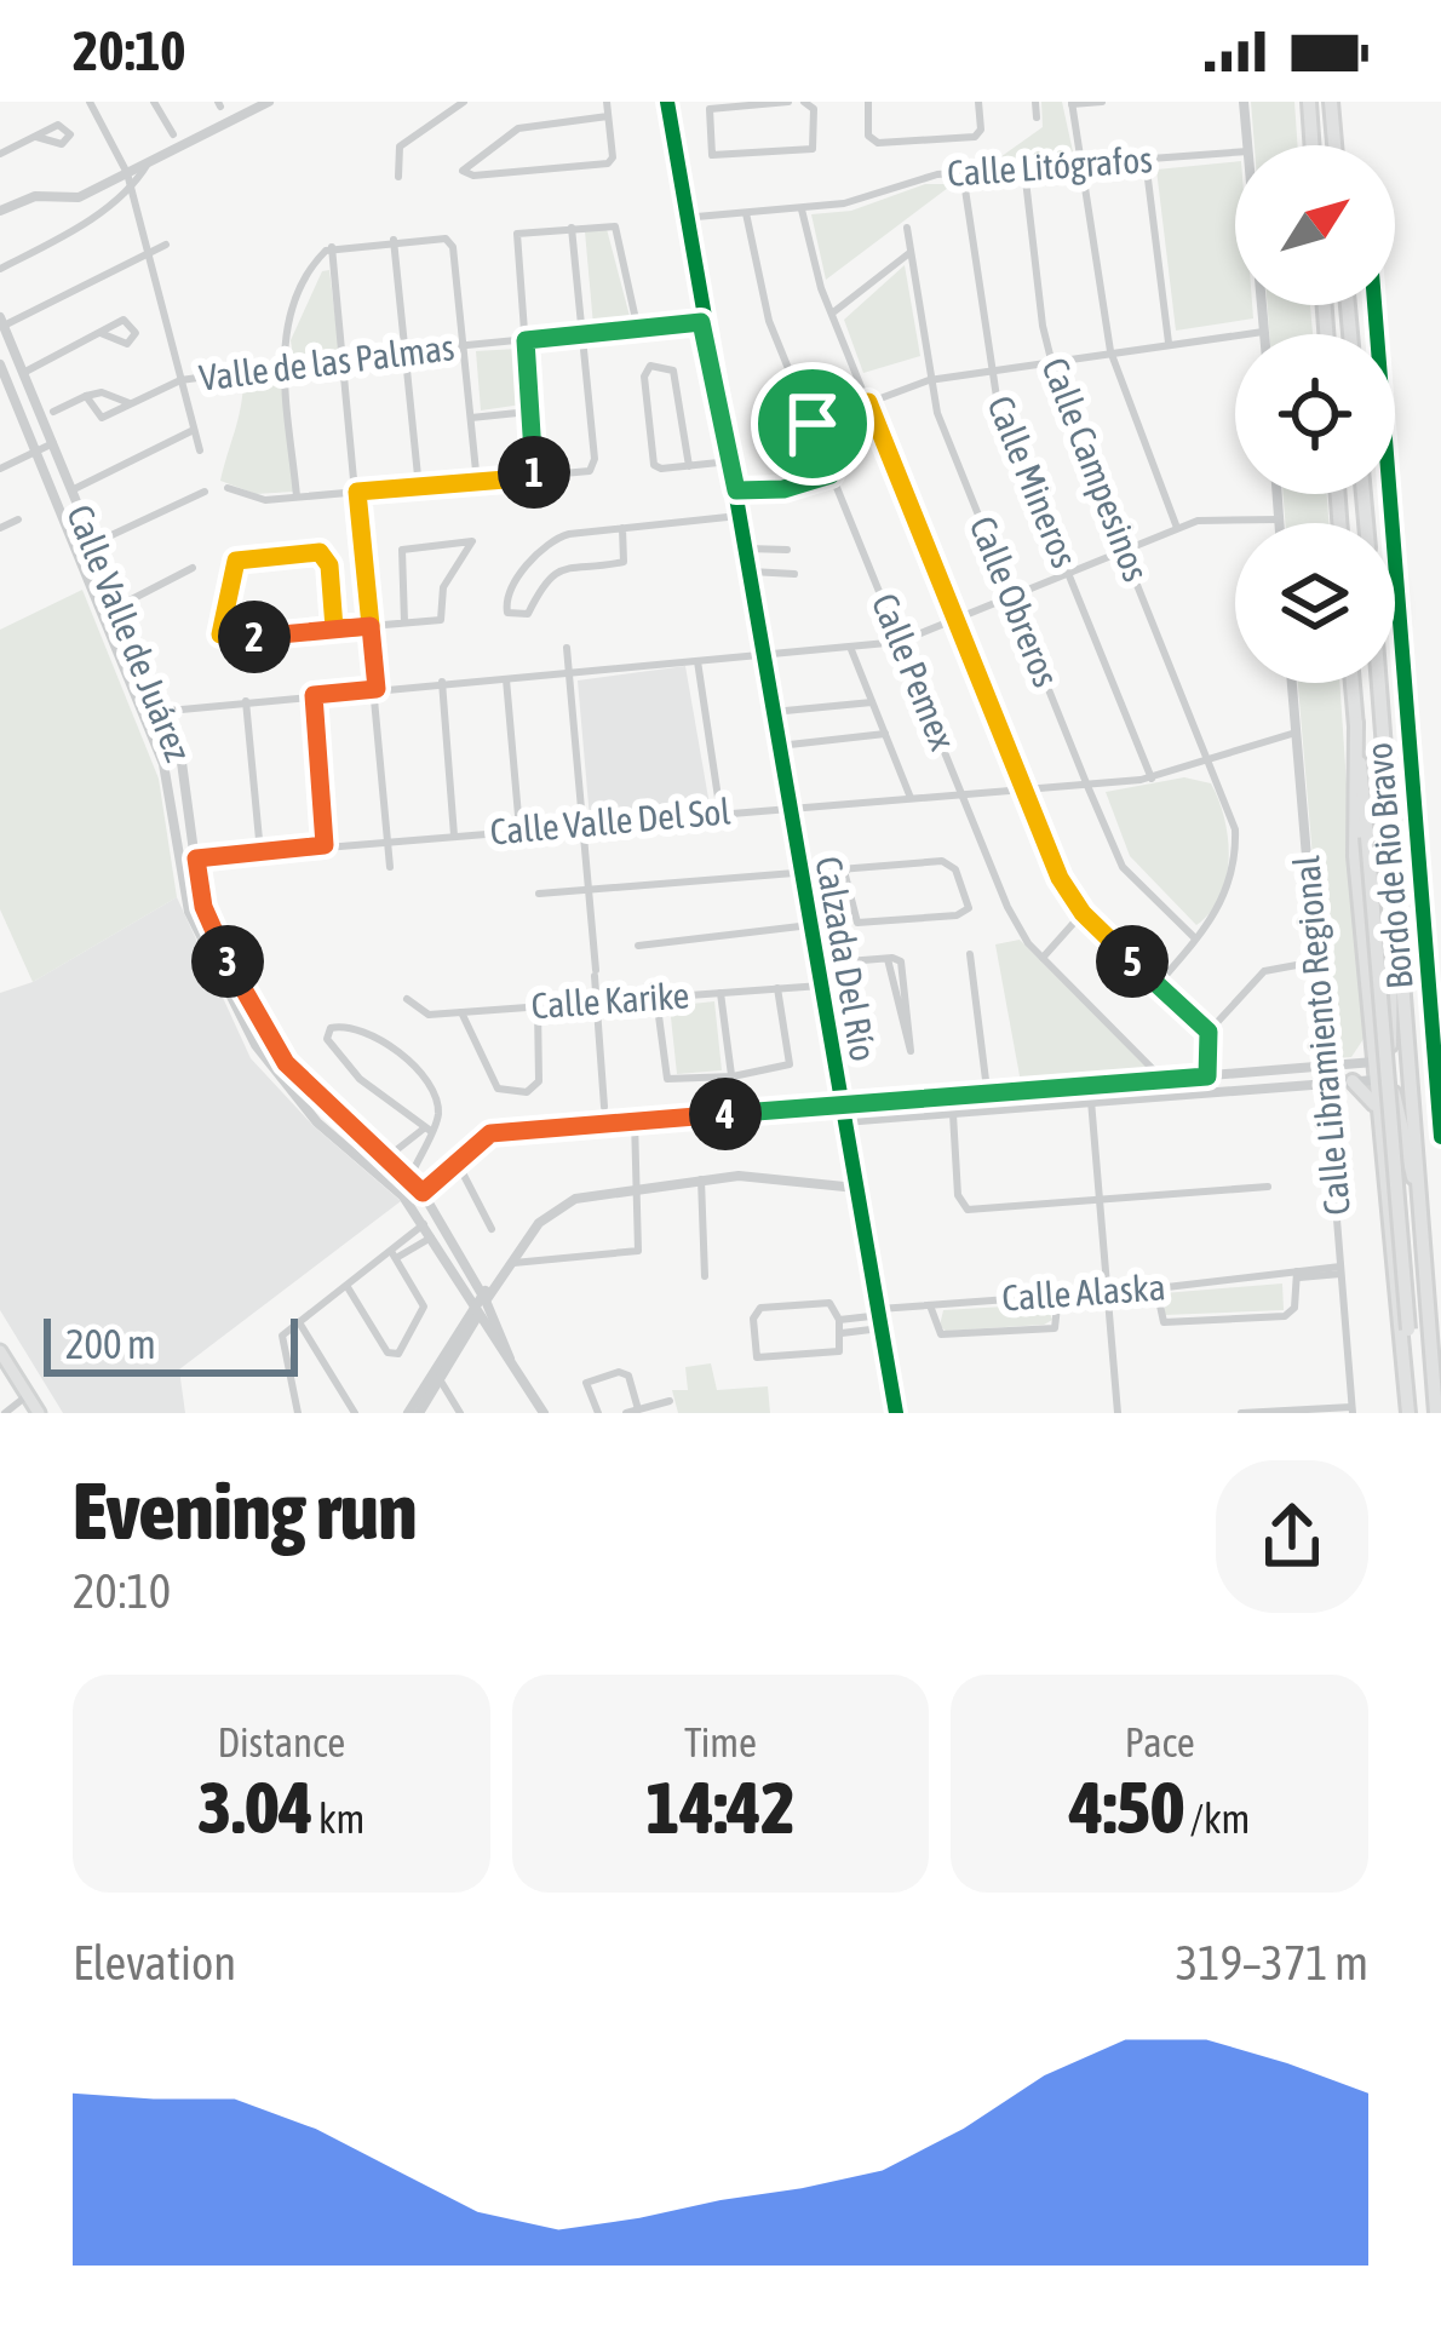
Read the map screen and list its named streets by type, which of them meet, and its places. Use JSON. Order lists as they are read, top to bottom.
{
  "streets": {
    "street": [
      "Calle Litógrafos",
      "Valle de las Palmas",
      "Calle Campesinos",
      "Calle Mineros",
      "Calle Obreros",
      "Calle Valle de Juárez",
      "Calle Pemex",
      "Calle Valle Del Sol",
      "Calzada Del Río",
      "Calle Karike",
      "Calle Libramiento Regional",
      "Calle Alaska"
    ],
    "cycle path": ["Bordo de Rio Bravo"]
  },
  "crossings": [
    ["Calle Litógrafos", "Calle Campesinos"],
    ["Calle Litógrafos", "Calle Mineros"],
    ["Calle Litógrafos", "Calle Pemex"],
    ["Calle Litógrafos", "Calzada Del Río"],
    ["Valle de las Palmas", "Calzada Del Río"],
    ["Calle Campesinos", "Calle Obreros"],
    ["Calle Campesinos", "Calle Valle Del Sol"],
    ["Calle Mineros", "Calle Valle Del Sol"],
    ["Calle Obreros", "Calle Valle Del Sol"],
    ["Calle Valle de Juárez", "Calle Valle Del Sol"],
    ["Calle Pemex", "Calle Valle Del Sol"],
    ["Calle Valle Del Sol", "Calzada Del Río"],
    ["Calle Valle Del Sol", "Calle Libramiento Regional"],
    ["Calzada Del Río", "Calle Karike"],
    ["Calzada Del Río", "Calle Alaska"],
    ["Calle Libramiento Regional", "Calle Alaska"]
  ],
  "scale_bar": "200 m",
  "north": "top right",
  "page": {
    "status": "20:10",
    "pins": [
      "1",
      "2",
      "3",
      "5",
      "4"
    ],
    "scale": "200 m",
    "heading": ["Evening run", "20:10"],
    "stats": [
      ["Distance", "3.04 km"],
      ["Time", "14:42"],
      ["Pace", "4:50 /km"]
    ],
    "chart": ["Elevation", "319–371 m"]
  }
}
